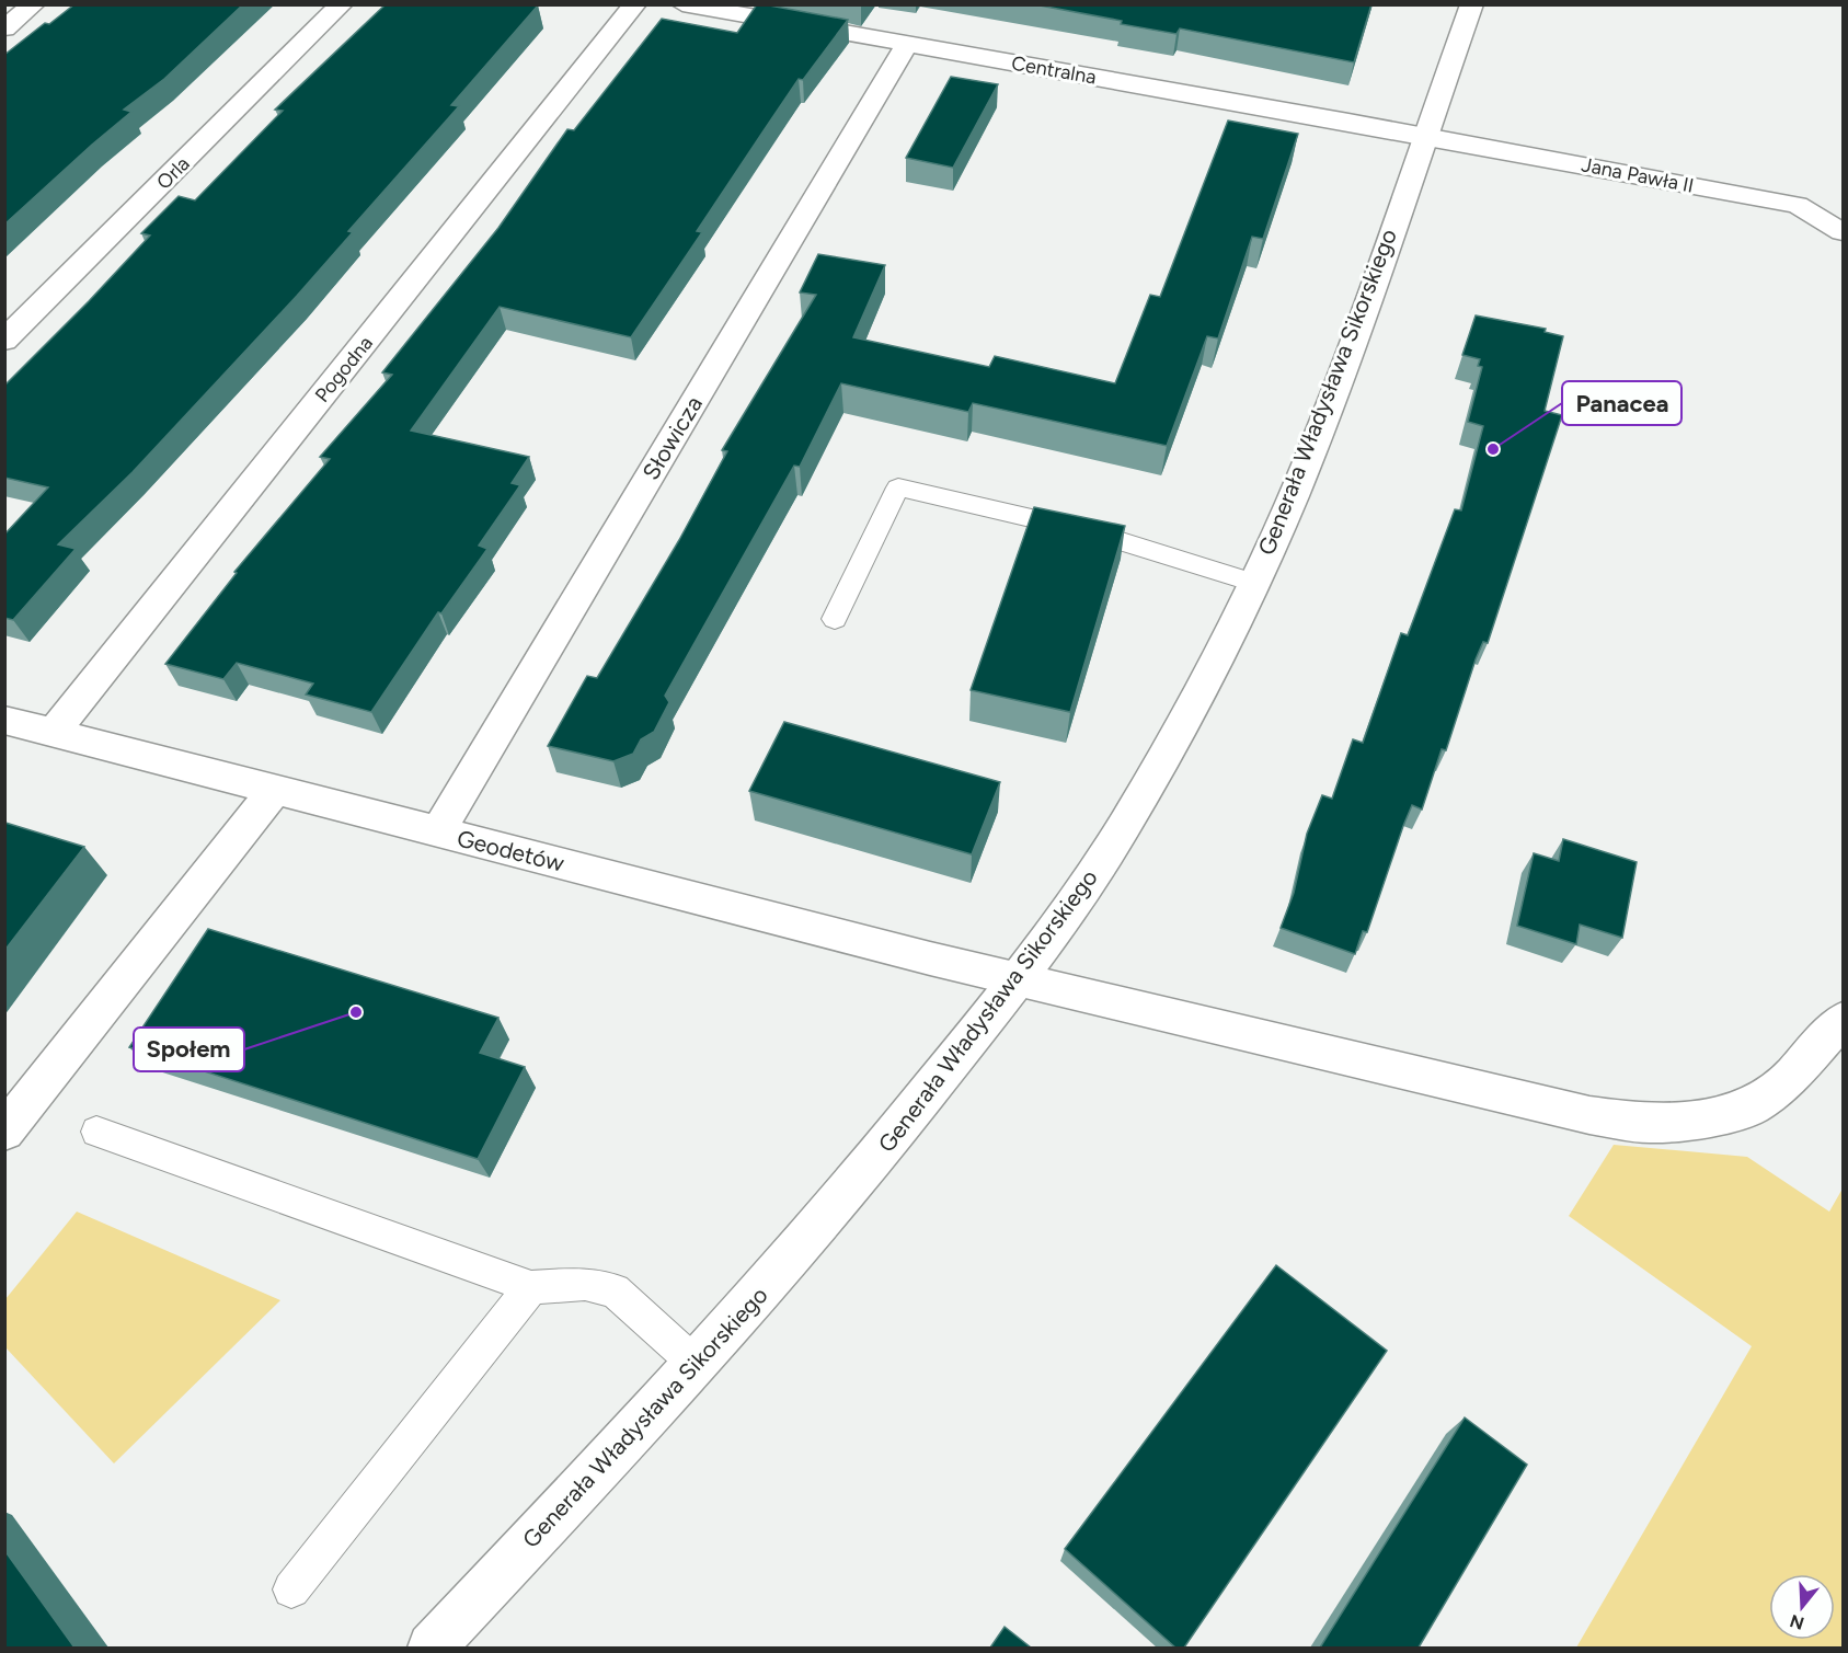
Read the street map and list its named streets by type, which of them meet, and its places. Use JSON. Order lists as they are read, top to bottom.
{
  "streets": {
    "street": [
      "Centralna",
      "Orla",
      "Jana Pawła II",
      "Pogodna",
      "Generała Władysława Sikorskiego",
      "Słowicza",
      "Geodetów"
    ]
  },
  "crossings": [
    ["Centralna", "Jana Pawła II"],
    ["Centralna", "Generała Władysława Sikorskiego"],
    ["Centralna", "Słowicza"],
    ["Jana Pawła II", "Generała Władysława Sikorskiego"],
    ["Pogodna", "Geodetów"],
    ["Generała Władysława Sikorskiego", "Geodetów"],
    ["Słowicza", "Geodetów"]
  ],
  "places": ["Panacea", "Społem"],
  "north": "bottom"
}
